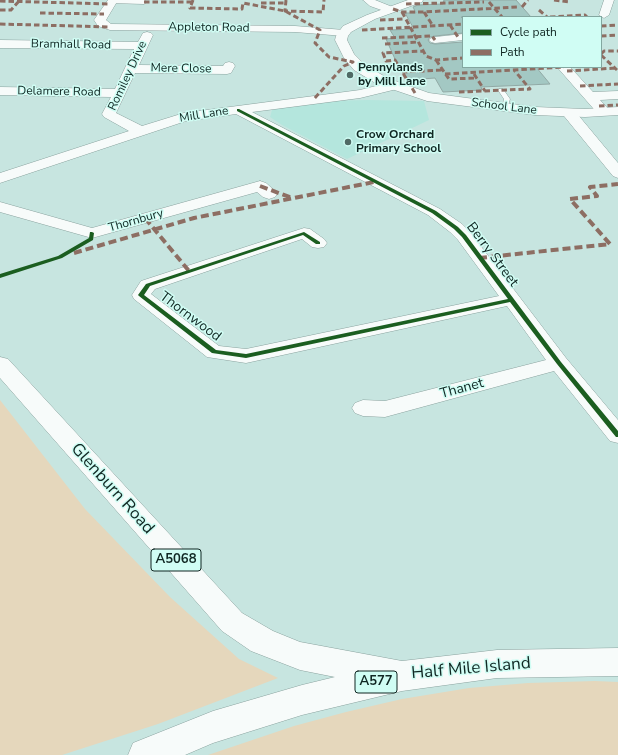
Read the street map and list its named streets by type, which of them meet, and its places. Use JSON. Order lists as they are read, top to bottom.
{
  "streets": {
    "main road": [
      "School Lane",
      "Glenburn Road",
      "A5068",
      "Half Mile Island",
      "A577"
    ],
    "street": [
      "Appleton Road",
      "Bramhall Road",
      "Mere Close",
      "Romiley Drive",
      "Delamere Road",
      "Mill Lane",
      "Thornbury",
      "Berry Street",
      "Thornwood",
      "Thanet"
    ]
  },
  "crossings": [
    ["Appleton Road", "Romiley Drive"],
    ["Appleton Road", "School Lane"],
    ["Bramhall Road", "Romiley Drive"],
    ["Mere Close", "Romiley Drive"],
    ["Romiley Drive", "Delamere Road"],
    ["Romiley Drive", "Mill Lane"],
    ["School Lane", "Mill Lane"],
    ["Mill Lane", "Berry Street"],
    ["Berry Street", "Thornwood"],
    ["Berry Street", "Thanet"],
    ["Glenburn Road", "Half Mile Island"]
  ],
  "places": ["Pennylands by Mill Lane", "Crow Orchard Primary School"],
  "legend": ["Cycle path", "Path"]
}
